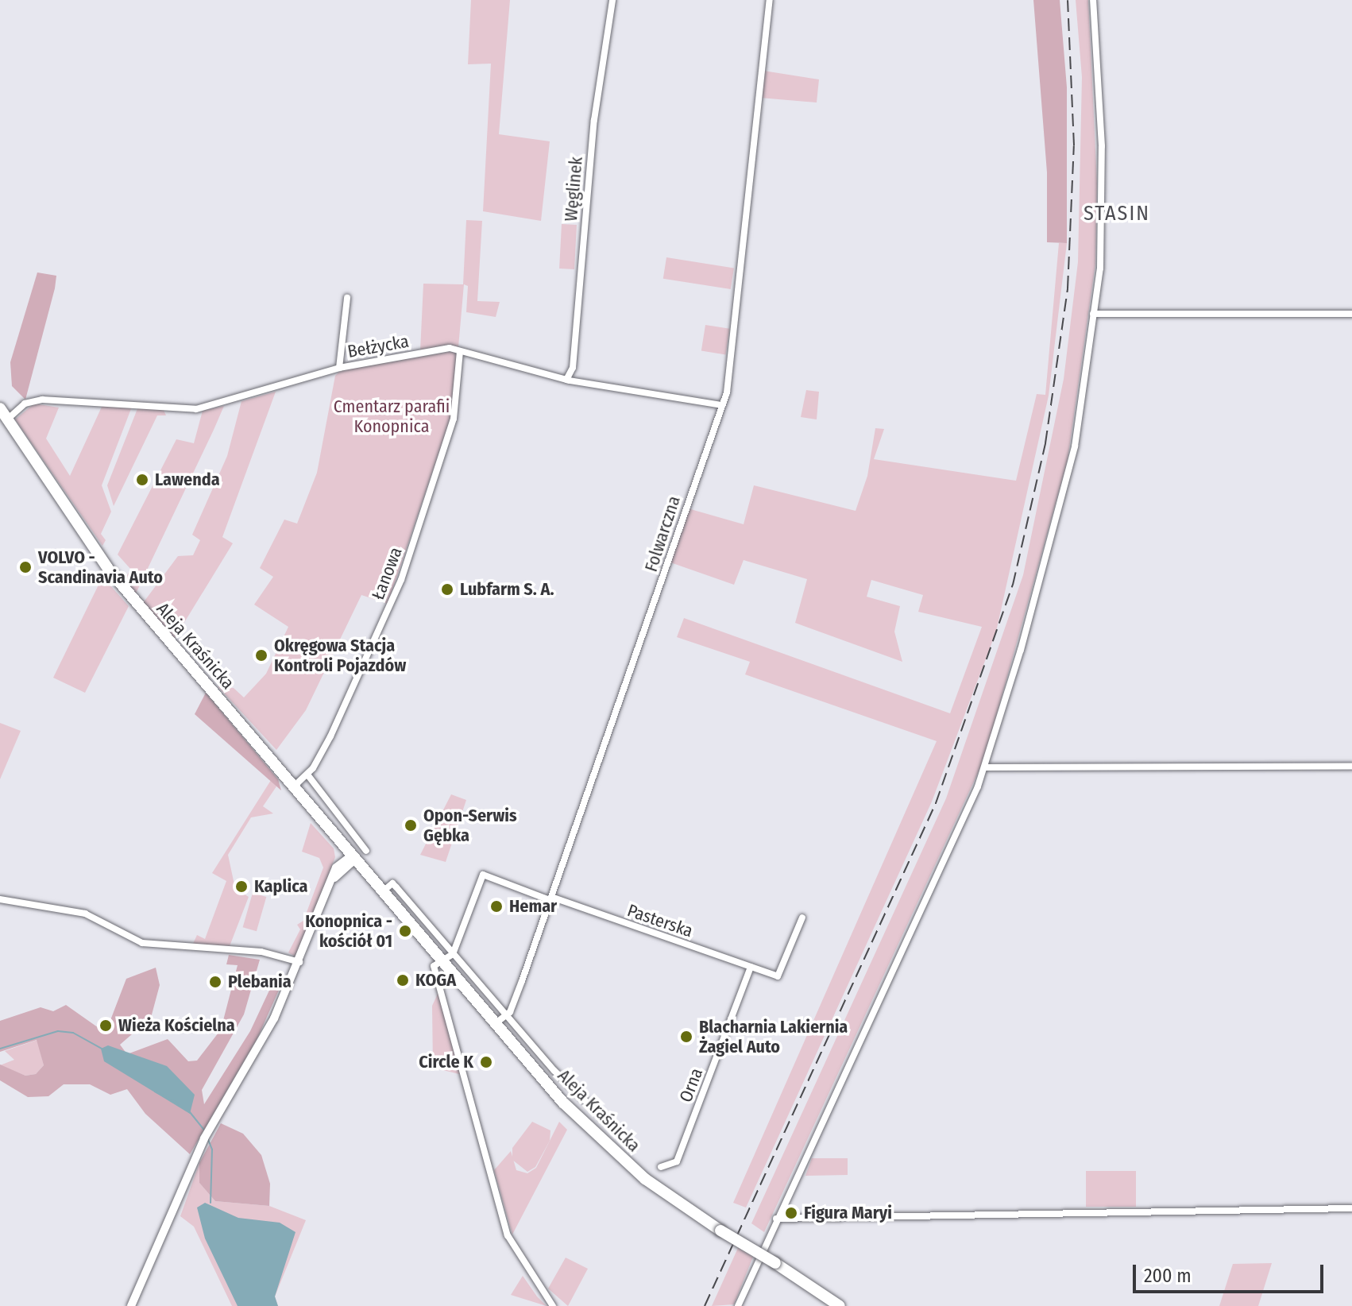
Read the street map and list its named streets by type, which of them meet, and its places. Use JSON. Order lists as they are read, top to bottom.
{
  "streets": {
    "main road": ["Aleja Kraśnicka"],
    "street": [
      "Węglinek",
      "Bełżycka",
      "Folwarczna",
      "Łanowa",
      "Pasterska",
      "Orna"
    ]
  },
  "crossings": [
    ["Węglinek", "Bełżycka"],
    ["Bełżycka", "Folwarczna"],
    ["Bełżycka", "Łanowa"],
    ["Bełżycka", "Aleja Kraśnicka"],
    ["Folwarczna", "Pasterska"],
    ["Łanowa", "Aleja Kraśnicka"],
    ["Pasterska", "Orna"]
  ],
  "districts": ["STASIN"],
  "parks": ["Cmentarz parafii Konopnica"],
  "places": [
    "Lawenda",
    "VOLVO - Scandinavia Auto",
    "Lubfarm S. A.",
    "Okręgowa Stacja Kontroli Pojazdów",
    "Opon-Serwis Gębka",
    "Kaplica",
    "Hemar",
    "Konopnica - kościół 01",
    "KOGA",
    "Plebania",
    "Wieża Kościelna",
    "Blacharnia Lakiernia Żagiel Auto",
    "Circle K",
    "Figura Maryi"
  ],
  "scale_bar": "200 m"
}
